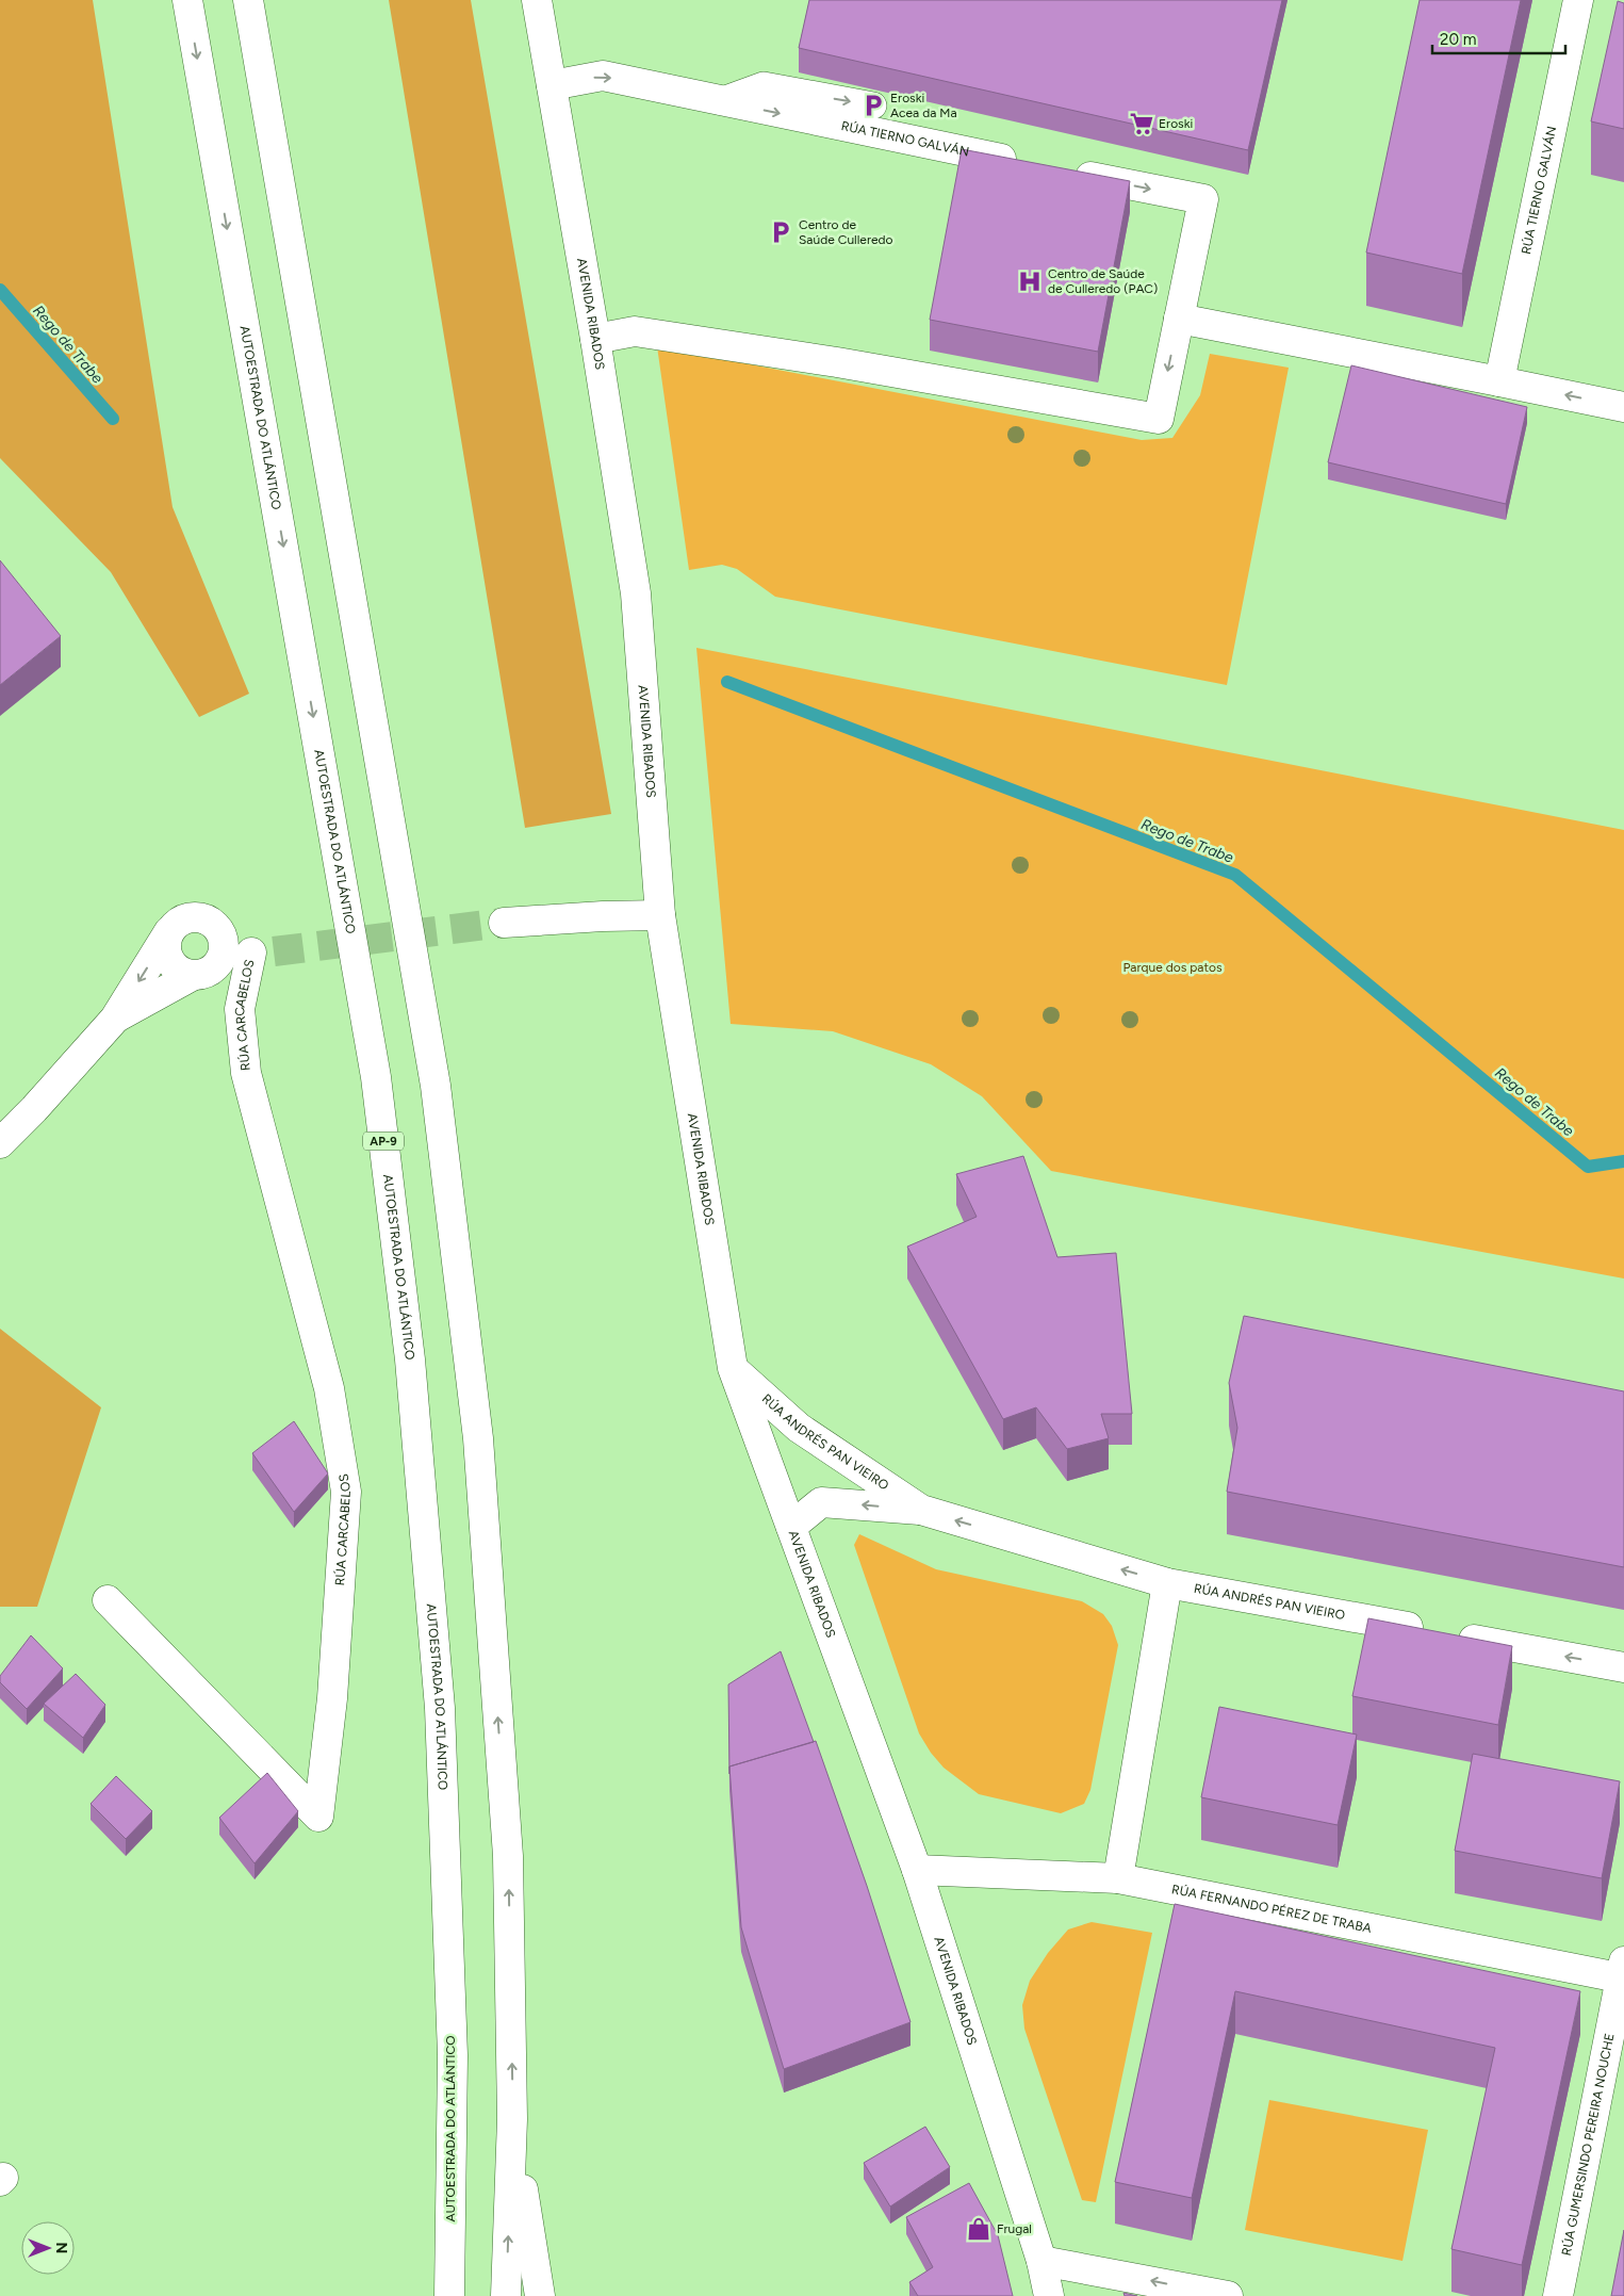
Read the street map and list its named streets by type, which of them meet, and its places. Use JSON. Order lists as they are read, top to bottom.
{
  "streets": {
    "main road": [
      "RÚA TIERNO GALVÁN",
      "AVENIDA RIBADOS",
      "AUTOESTRADA DO ATLÁNTICO",
      "RÚA CARCABELOS",
      "AP-9",
      "RÚA ANDRÉS PAN VIEIRO",
      "RÚA FERNANDO PÉREZ DE TRABA",
      "RÚA GUMERSINDO PEREIRA NOUCHE"
    ]
  },
  "crossings": [
    ["RÚA TIERNO GALVÁN", "AVENIDA RIBADOS"],
    ["AVENIDA RIBADOS", "RÚA ANDRÉS PAN VIEIRO"],
    ["AVENIDA RIBADOS", "RÚA FERNANDO PÉREZ DE TRABA"],
    ["RÚA FERNANDO PÉREZ DE TRABA", "RÚA GUMERSINDO PEREIRA NOUCHE"]
  ],
  "one_way": ["RÚA TIERNO GALVÁN", "RÚA ANDRÉS PAN VIEIRO"],
  "water": ["Rego de Trabe"],
  "parks": ["Parque dos patos"],
  "places": {
    "parking": ["Eroski Acea da Ma", "Centro de Saúde Culleredo"],
    "supermarket": ["Eroski"],
    "hospital": ["Centro de Saúde de Culleredo (PAC)"],
    "shop": ["Frugal"]
  },
  "scale_bar": "20 m",
  "north": "right"
}
